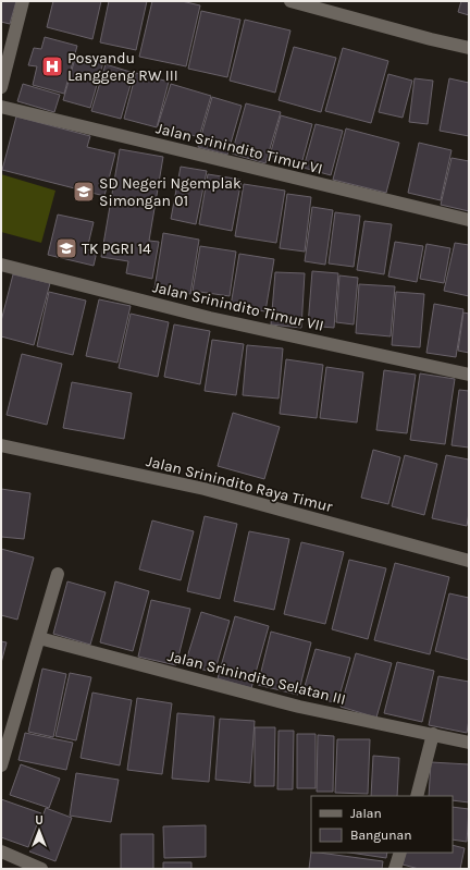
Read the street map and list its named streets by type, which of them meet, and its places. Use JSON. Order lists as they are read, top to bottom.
{
  "streets": {
    "street": [
      "Jalan Srinindito Timur VI",
      "Jalan Srinindito Timur VII",
      "Jalan Srinindito Raya Timur",
      "Jalan Srinindito Selatan III"
    ]
  },
  "places": {
    "hospital": ["Posyandu Langgeng RW III"],
    "school or university": ["SD Negeri Ngemplak Simongan 01", "TK PGRI 14"]
  },
  "legend": ["Jalan", "Bangunan"],
  "north": "top"
}
